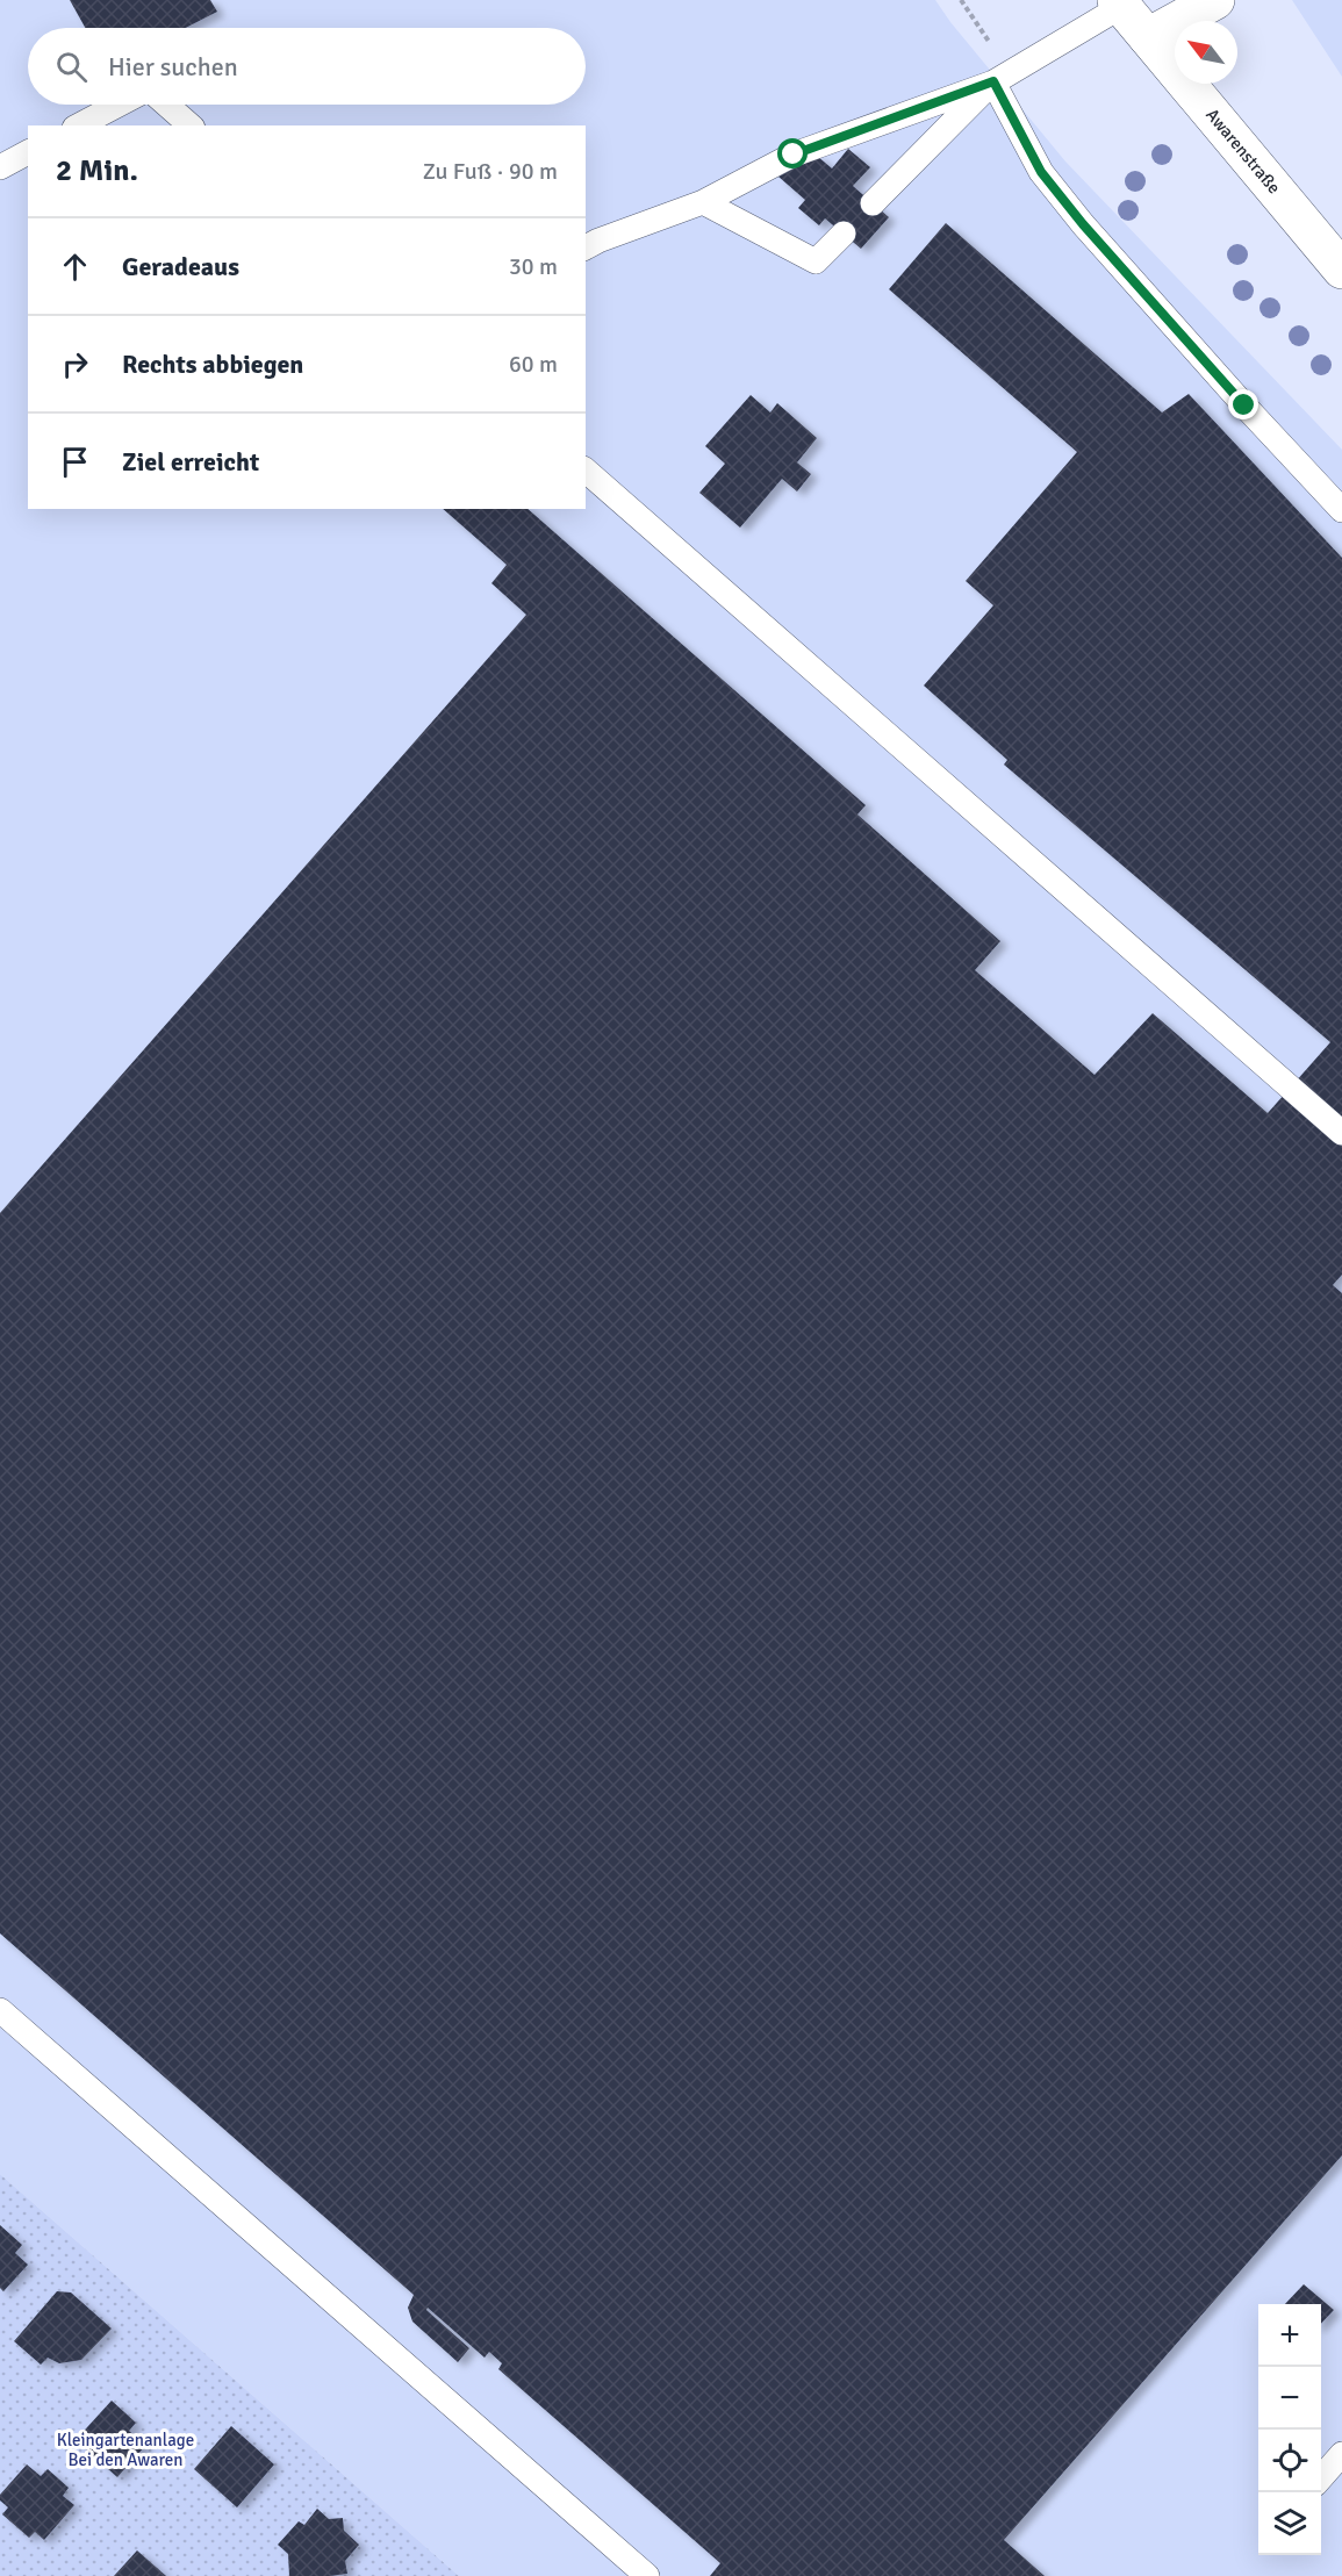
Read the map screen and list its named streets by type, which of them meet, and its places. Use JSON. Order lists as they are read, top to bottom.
{
  "streets": {
    "street": ["Awarenstraße"]
  },
  "parks": ["Kleingartenanlage Bei den Awaren"],
  "north": "top left",
  "page": {
    "search": "Hier suchen",
    "heading": ["2 Min.", "Zu Fuß · 90 m"],
    "list": [
      ["Geradeaus", "30 m"],
      ["Rechts abbiegen", "60 m"],
      "Ziel erreicht"
    ],
    "map_buttons": ["+", "−"]
  }
}
